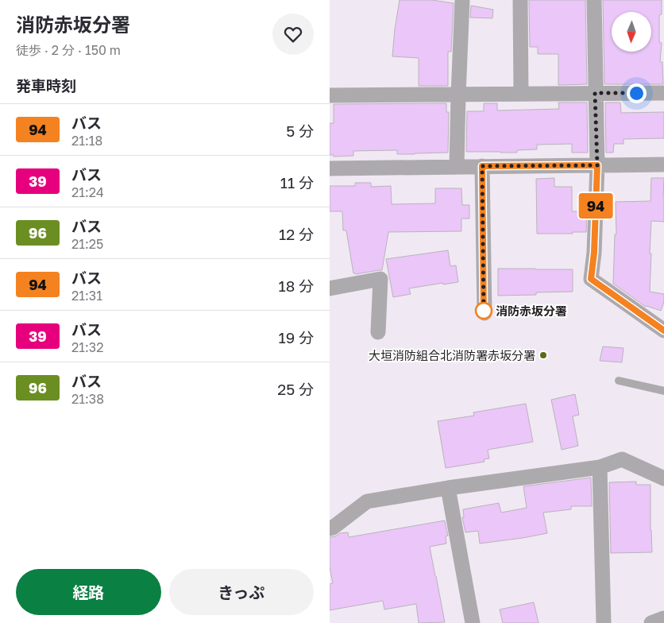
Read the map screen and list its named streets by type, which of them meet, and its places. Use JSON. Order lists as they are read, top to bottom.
{
  "places": ["消防赤坂分署", "大垣消防組合北消防署赤坂分署"],
  "lines": ["bus line 94"],
  "north": "bottom",
  "page": {
    "heading": [
      ["消防赤坂分署", "徒歩 · 2 分 · 150 m"],
      "発車時刻"
    ],
    "on_map": "94",
    "list": [
      {
        "mark": "94",
        "name": "バス",
        "note": "21:18",
        "value": "5 分"
      },
      {
        "mark": "39",
        "name": "バス",
        "note": "21:24",
        "value": "11 分"
      },
      {
        "mark": "96",
        "name": "バス",
        "note": "21:25",
        "value": "12 分"
      },
      {
        "mark": "94",
        "name": "バス",
        "note": "21:31",
        "value": "18 分"
      },
      {
        "mark": "39",
        "name": "バス",
        "note": "21:32",
        "value": "19 分"
      },
      {
        "mark": "96",
        "name": "バス",
        "note": "21:38",
        "value": "25 分"
      }
    ],
    "buttons": ["経路", "きっぷ"]
  }
}
